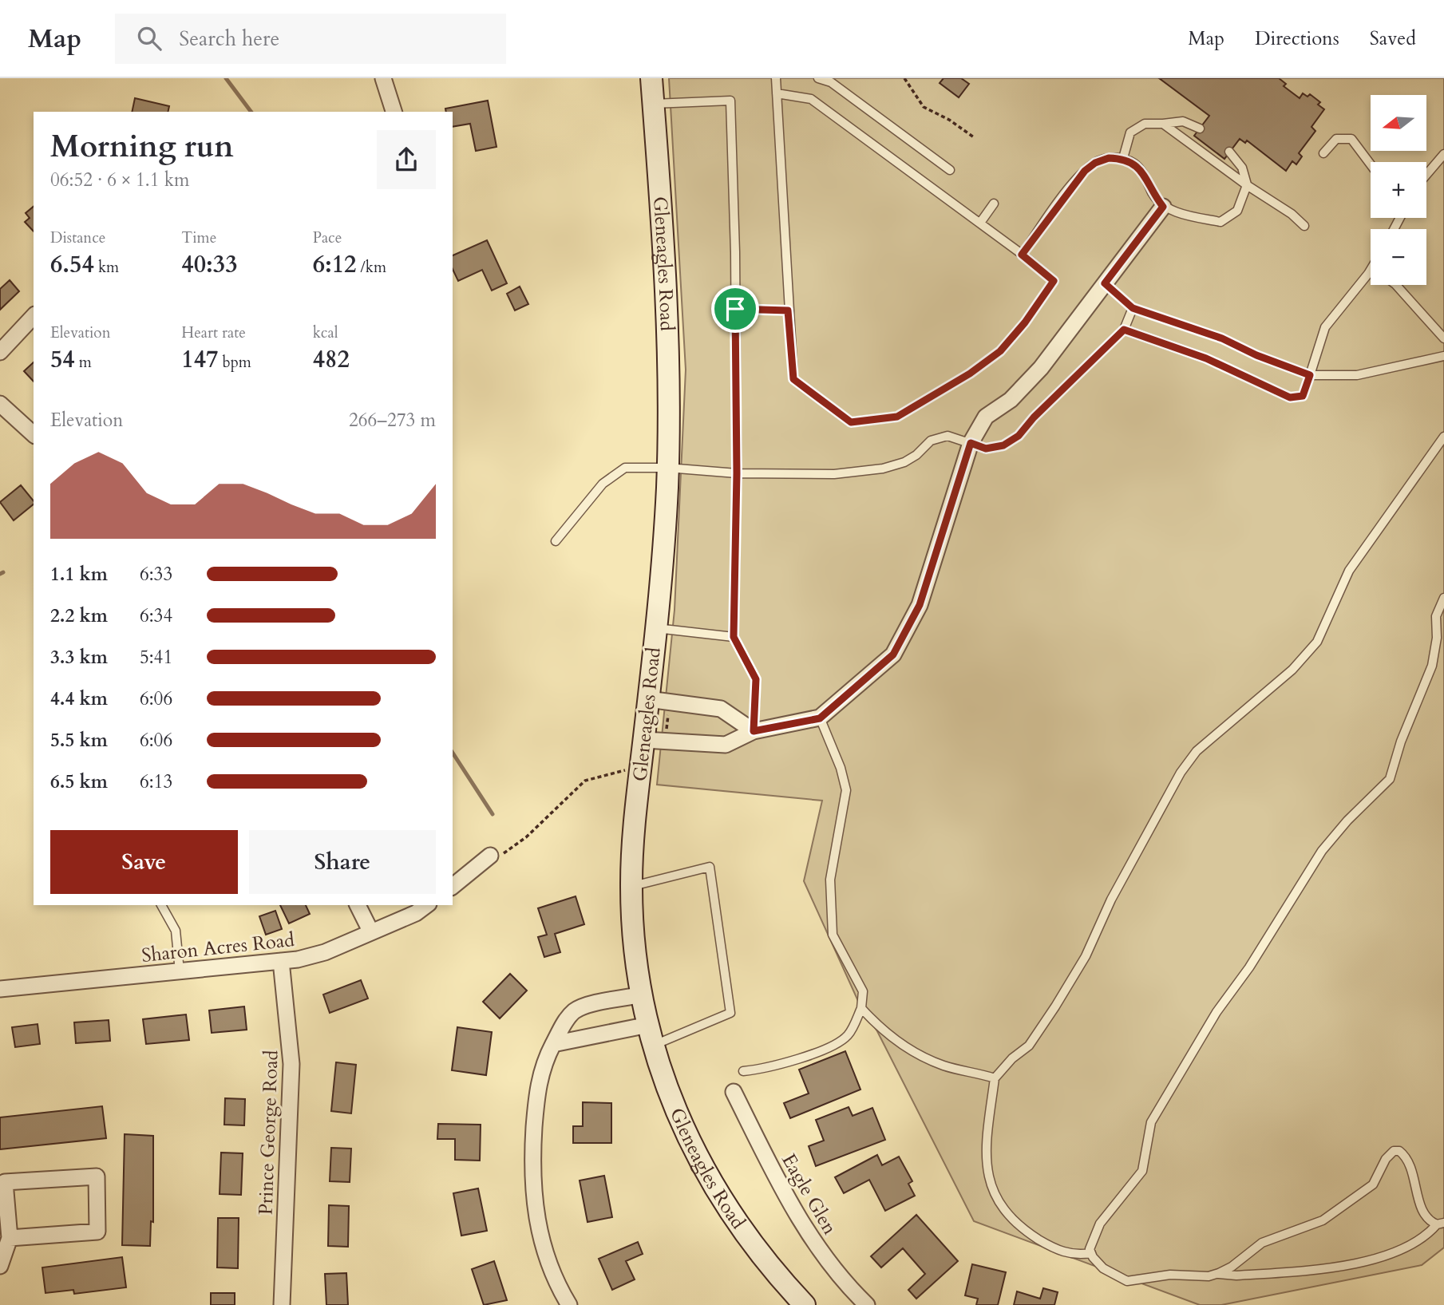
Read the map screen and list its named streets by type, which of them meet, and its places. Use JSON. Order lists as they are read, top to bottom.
{
  "streets": {
    "street": [
      "Gleneagles Road",
      "Sharon Acres Road",
      "Prince George Road",
      "Eagle Glen"
    ]
  },
  "crossings": [
    ["Sharon Acres Road", "Prince George Road"]
  ],
  "north": "left",
  "page": {
    "header": "Map",
    "search": "Search here",
    "nav": ["Map", "Directions", "Saved"],
    "map_buttons": ["+", "−"],
    "heading": ["Morning run", "06:52 · 6 × 1.1 km"],
    "stats": [
      ["Distance", "6.54 km"],
      ["Time", "40:33"],
      ["Pace", "6:12 /km"],
      ["Elevation", "54 m"],
      ["Heart rate", "147 bpm"],
      ["kcal", "482"]
    ],
    "chart": ["Elevation", "266–273 m"],
    "list": [
      {
        "name": "1.1 km",
        "note": "6:33"
      },
      {
        "name": "2.2 km",
        "note": "6:34"
      },
      {
        "name": "3.3 km",
        "note": "5:41"
      },
      {
        "name": "4.4 km",
        "note": "6:06"
      },
      {
        "name": "5.5 km",
        "note": "6:06"
      },
      {
        "name": "6.5 km",
        "note": "6:13"
      }
    ],
    "buttons": ["Save", "Share"]
  }
}
